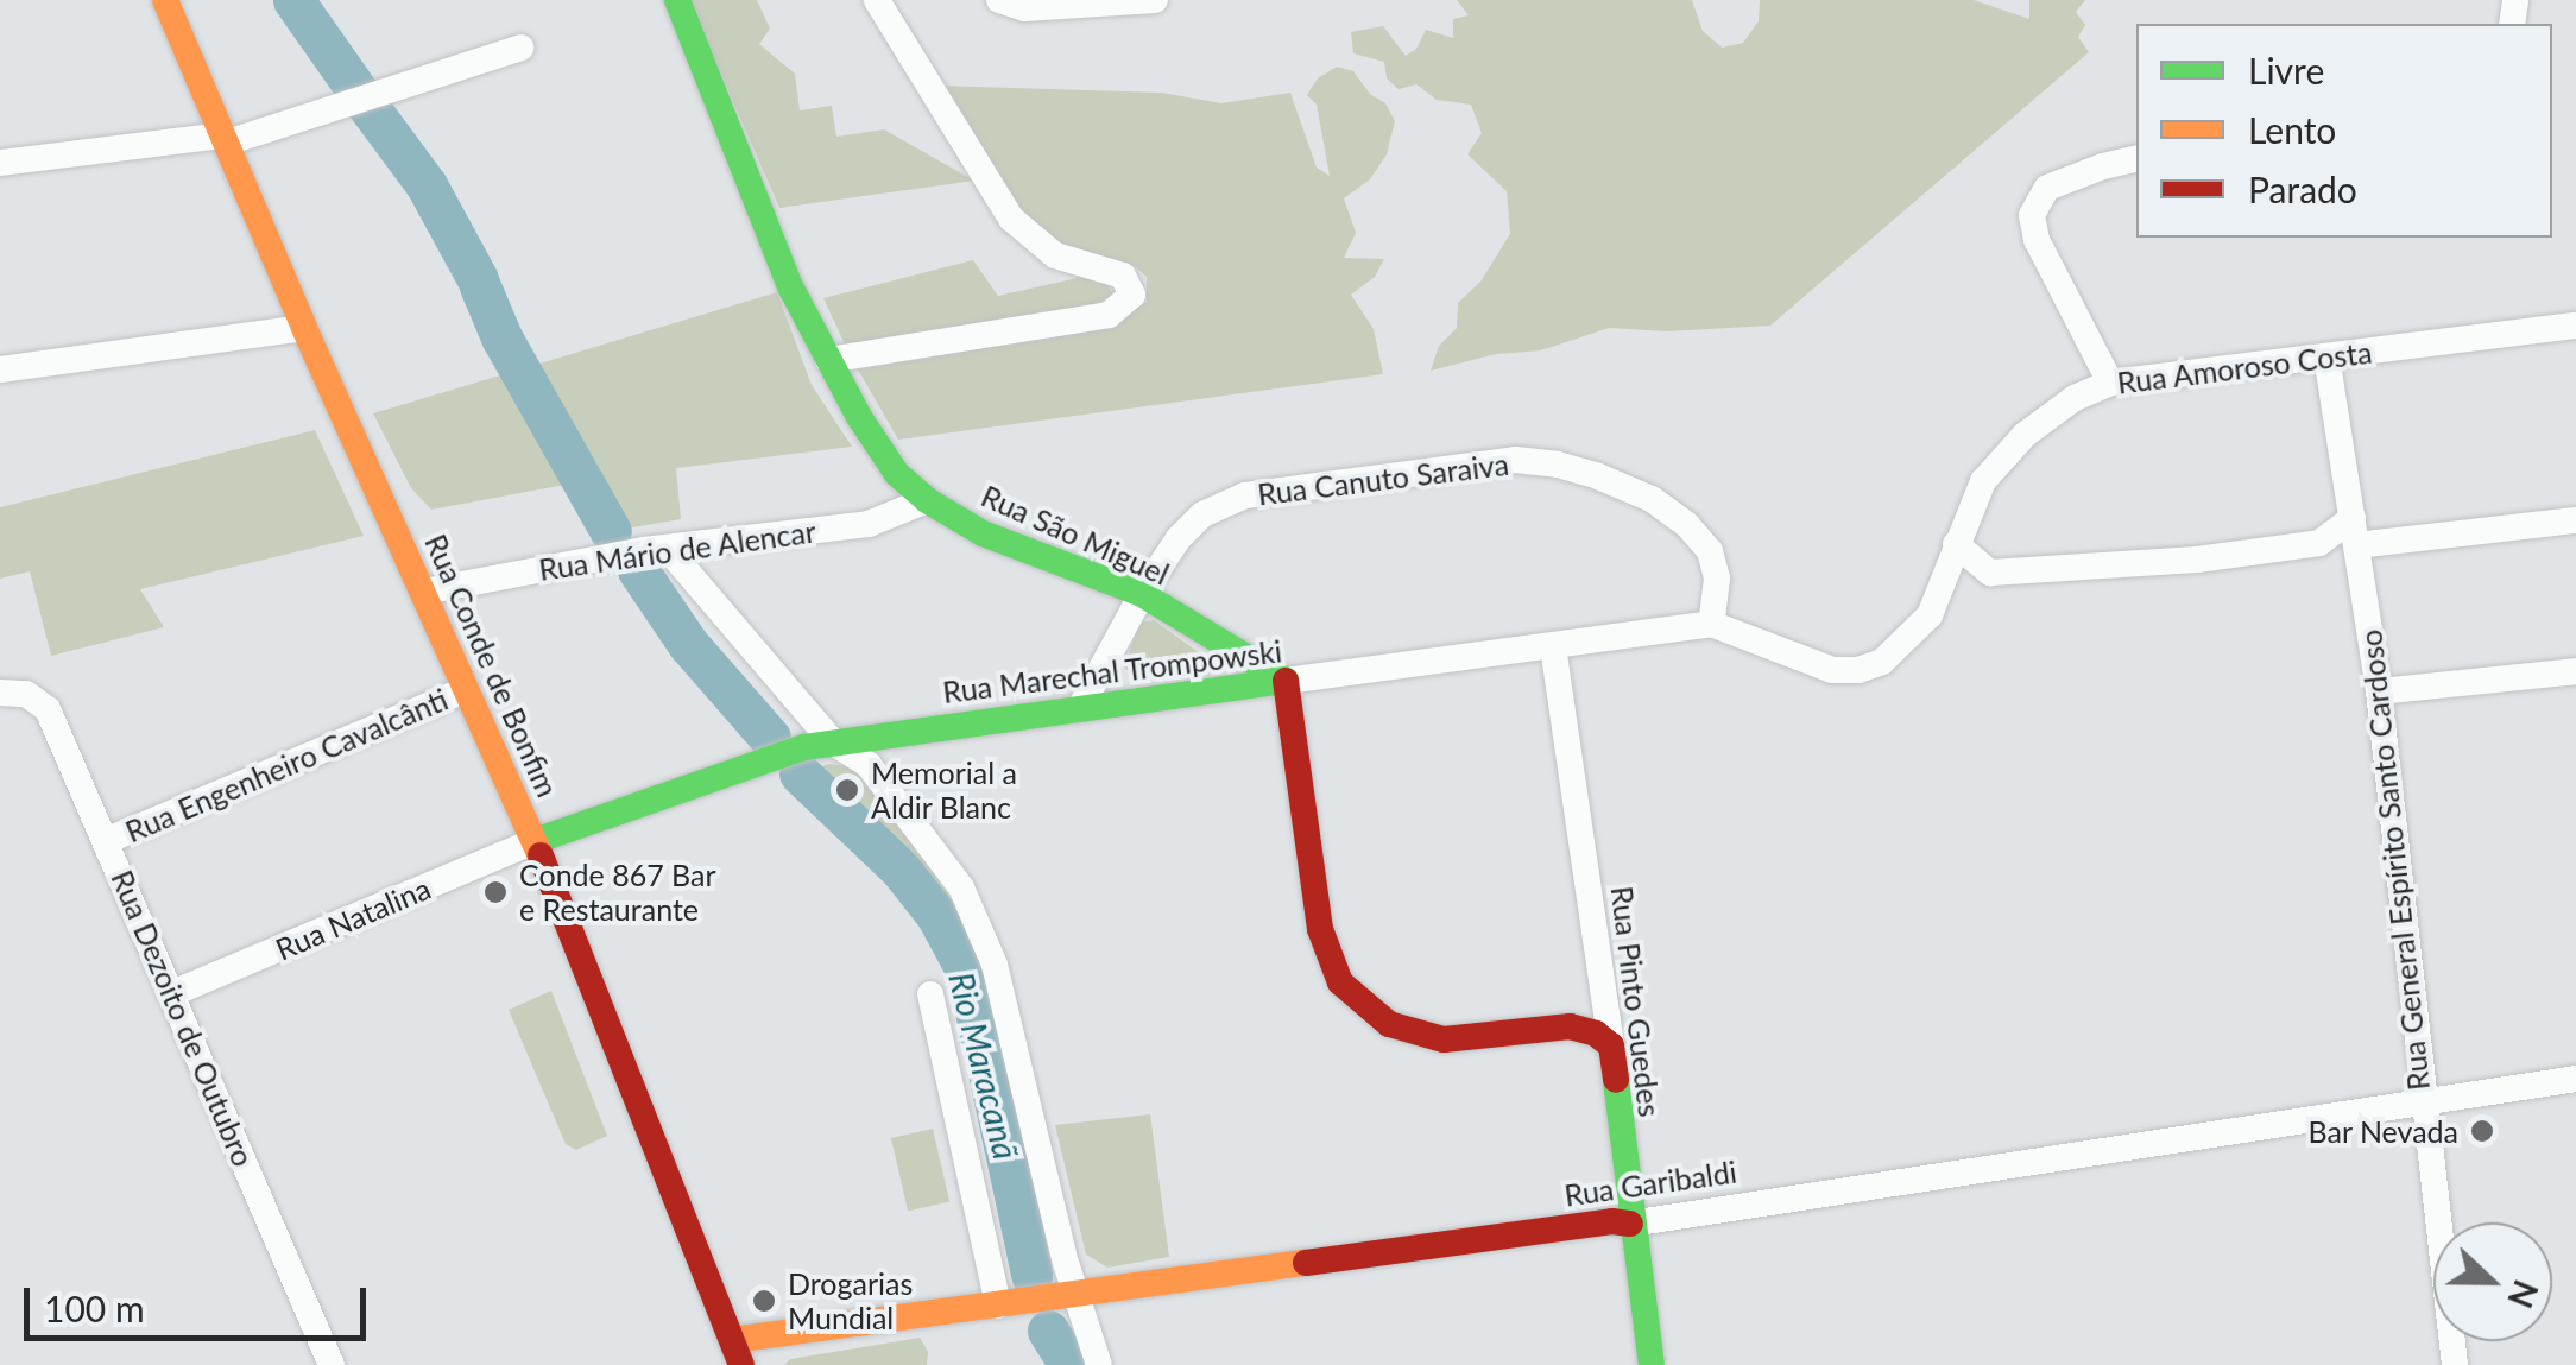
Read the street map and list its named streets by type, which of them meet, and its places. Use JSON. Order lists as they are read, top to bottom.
{
  "streets": {
    "street": [
      "Rua Amoroso Costa",
      "Rua Canuto Saraiva",
      "Rua São Miguel",
      "Rua Mário de Alencar",
      "Rua Conde de Bonfim",
      "Rua Marechal Trompowski",
      "Rua Engenheiro Cavalcânti",
      "Rua General Espírito Santo Cardoso",
      "Rua Natalina",
      "Rua Pinto Guedes",
      "Rua Dezoito de Outubro",
      "Rua Garibaldi"
    ]
  },
  "crossings": [
    ["Rua Amoroso Costa", "Rua Canuto Saraiva"],
    ["Rua Amoroso Costa", "Rua Marechal Trompowski"],
    ["Rua Amoroso Costa", "Rua General Espírito Santo Cardoso"],
    ["Rua Canuto Saraiva", "Rua São Miguel"],
    ["Rua Canuto Saraiva", "Rua Marechal Trompowski"],
    ["Rua São Miguel", "Rua Mário de Alencar"],
    ["Rua São Miguel", "Rua Marechal Trompowski"],
    ["Rua Mário de Alencar", "Rua Conde de Bonfim"],
    ["Rua Conde de Bonfim", "Rua Marechal Trompowski"],
    ["Rua Conde de Bonfim", "Rua Engenheiro Cavalcânti"],
    ["Rua Conde de Bonfim", "Rua Natalina"],
    ["Rua Conde de Bonfim", "Rua Garibaldi"],
    ["Rua Marechal Trompowski", "Rua Natalina"],
    ["Rua Marechal Trompowski", "Rua Pinto Guedes"],
    ["Rua Engenheiro Cavalcânti", "Rua Dezoito de Outubro"],
    ["Rua General Espírito Santo Cardoso", "Rua Garibaldi"],
    ["Rua Natalina", "Rua Dezoito de Outubro"],
    ["Rua Pinto Guedes", "Rua Garibaldi"]
  ],
  "water": ["Rio Maracanã"],
  "places": [
    "Memorial a Aldir Blanc",
    "Conde 867 Bar e Restaurante",
    "Bar Nevada",
    "Drogarias Mundial"
  ],
  "legend": ["Livre", "Lento", "Parado"],
  "scale_bar": "100 m",
  "north": "right"
}
